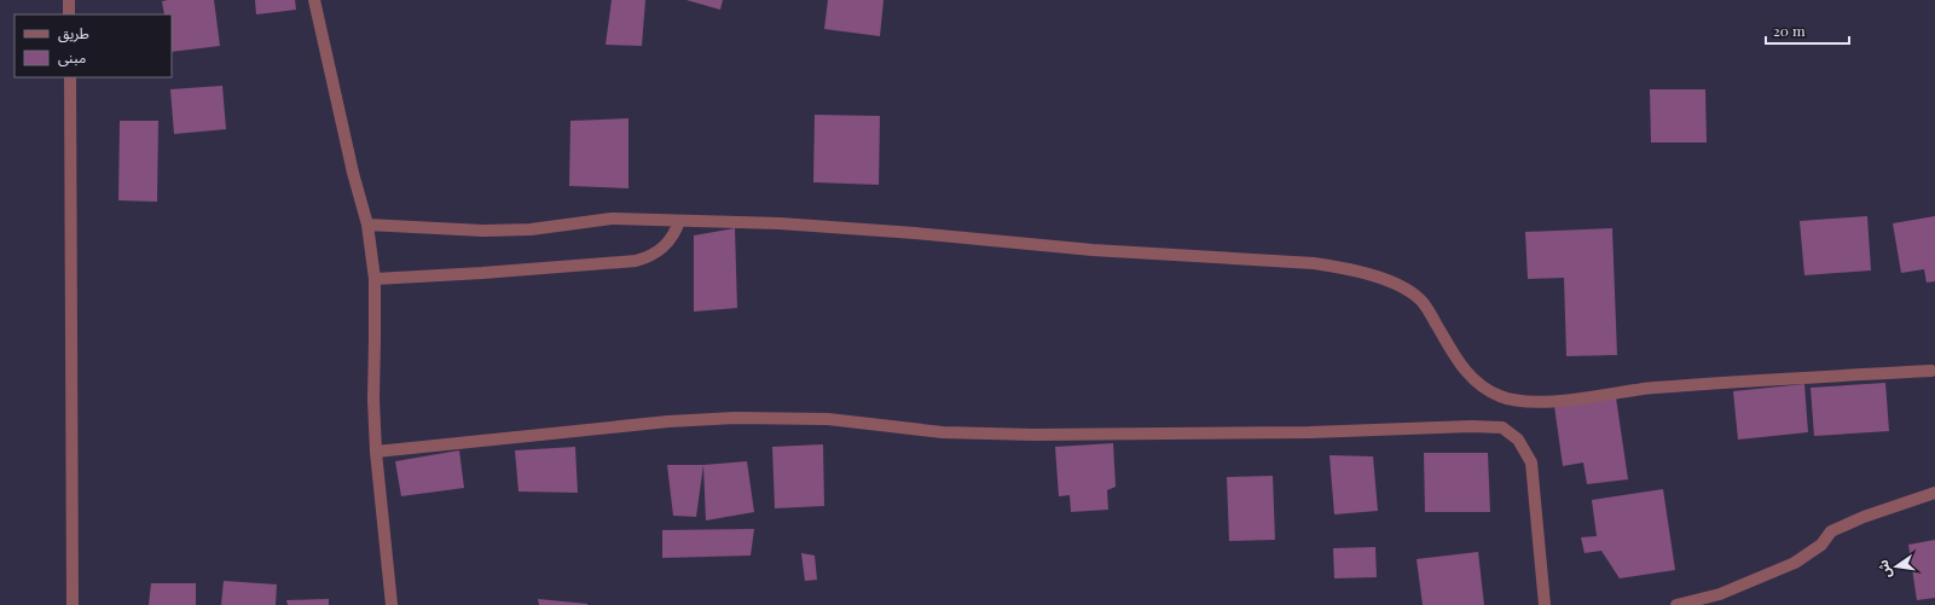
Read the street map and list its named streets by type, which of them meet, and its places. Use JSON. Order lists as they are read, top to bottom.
{
  "legend": ["طريق", "مبنى"],
  "scale_bar": "20 m",
  "north": "left"
}
